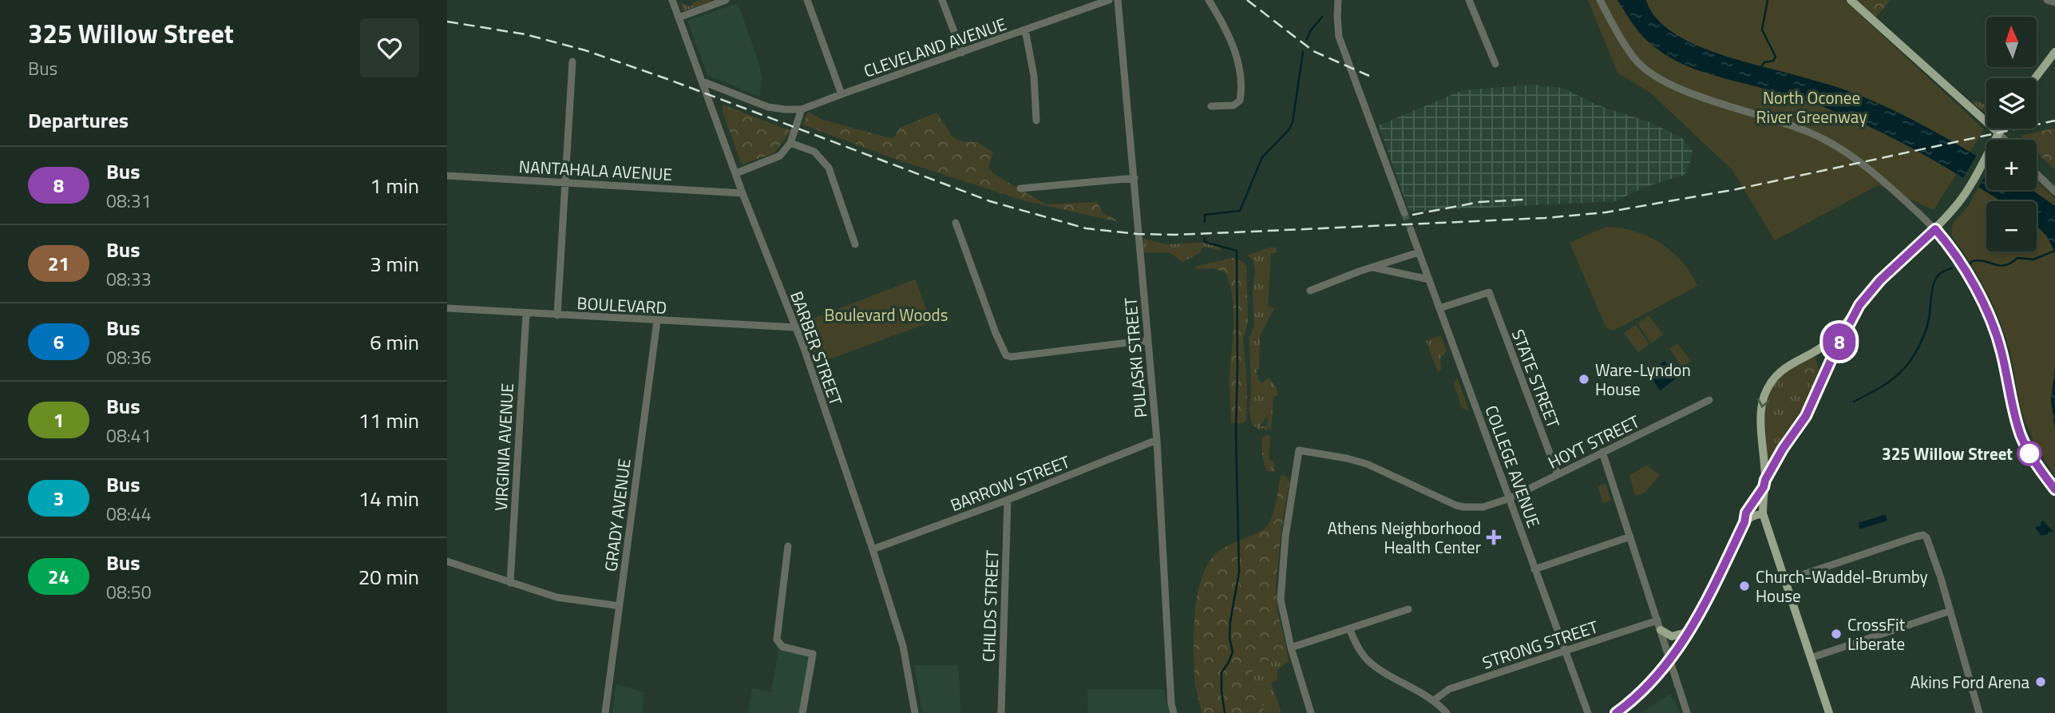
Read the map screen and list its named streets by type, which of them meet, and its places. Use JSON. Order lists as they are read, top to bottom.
{
  "streets": {
    "street": [
      "CLEVELAND AVENUE",
      "NANTAHALA AVENUE",
      "BOULEVARD",
      "BARBER STREET",
      "PULASKI STREET",
      "STATE STREET",
      "HOYT STREET",
      "VIRGINIA AVENUE",
      "COLLEGE AVENUE",
      "BARROW STREET",
      "GRADY AVENUE",
      "CHILDS STREET",
      "STRONG STREET"
    ]
  },
  "crossings": [
    ["CLEVELAND AVENUE", "BARBER STREET"],
    ["NANTAHALA AVENUE", "BARBER STREET"],
    ["BOULEVARD", "BARBER STREET"],
    ["BOULEVARD", "VIRGINIA AVENUE"],
    ["BOULEVARD", "GRADY AVENUE"],
    ["BARBER STREET", "BARROW STREET"],
    ["PULASKI STREET", "BARROW STREET"],
    ["STATE STREET", "HOYT STREET"],
    ["STATE STREET", "COLLEGE AVENUE"],
    ["HOYT STREET", "COLLEGE AVENUE"],
    ["COLLEGE AVENUE", "STRONG STREET"],
    ["BARROW STREET", "CHILDS STREET"]
  ],
  "parks": ["North Oconee River Greenway", "Boulevard Woods"],
  "places": {
    "other": [
      "Ware-Lyndon House",
      "325 Willow Street",
      "Church-Waddel-Brumby House",
      "CrossFit Liberate",
      "Akins Ford Arena"
    ],
    "health": ["Athens Neighborhood Health Center"]
  },
  "lines": ["bus line 8"],
  "north": "top",
  "page": {
    "heading": [
      ["325 Willow Street", "Bus"],
      "Departures"
    ],
    "on_map": "8",
    "map_buttons": ["+", "−"],
    "list": [
      {
        "mark": "8",
        "name": "Bus",
        "note": "08:31",
        "value": "1 min"
      },
      {
        "mark": "21",
        "name": "Bus",
        "note": "08:33",
        "value": "3 min"
      },
      {
        "mark": "6",
        "name": "Bus",
        "note": "08:36",
        "value": "6 min"
      },
      {
        "mark": "1",
        "name": "Bus",
        "note": "08:41",
        "value": "11 min"
      },
      {
        "mark": "3",
        "name": "Bus",
        "note": "08:44",
        "value": "14 min"
      },
      {
        "mark": "24",
        "name": "Bus",
        "note": "08:50",
        "value": "20 min"
      }
    ]
  }
}
